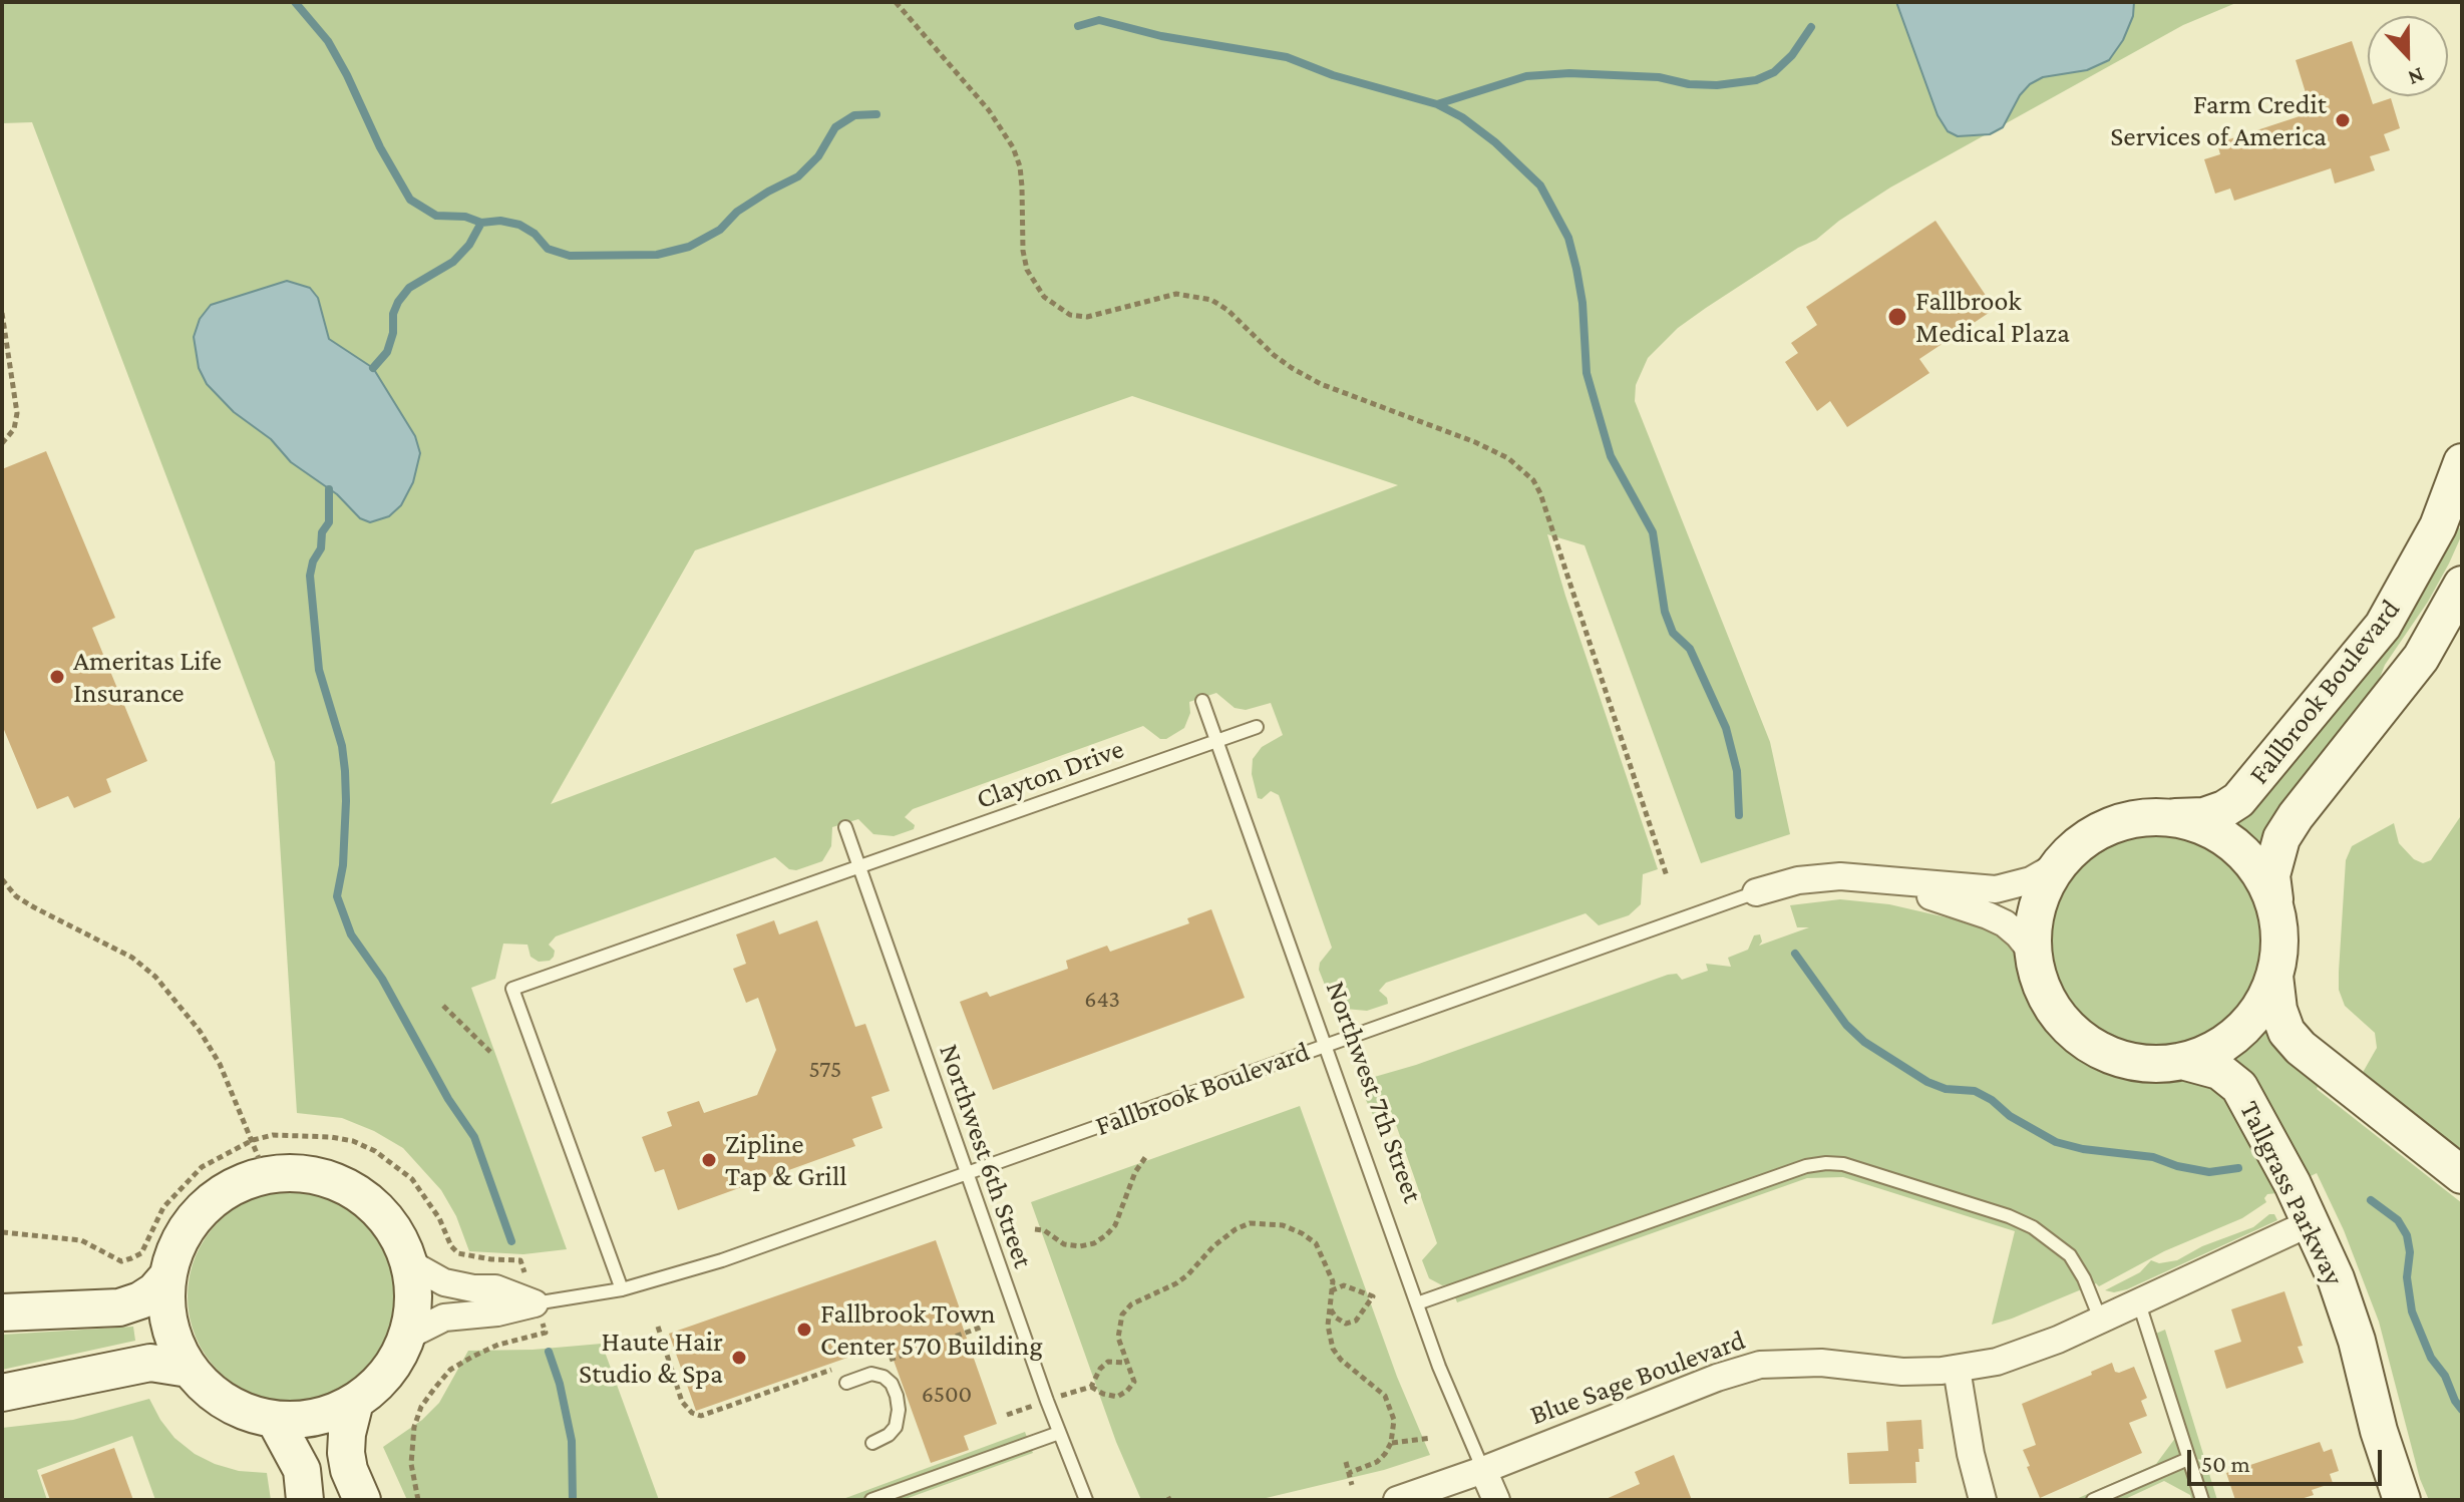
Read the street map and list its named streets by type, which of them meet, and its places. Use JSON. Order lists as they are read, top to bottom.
{
  "streets": {
    "street": [
      "Fallbrook Boulevard",
      "Northwest 7th Street",
      "Tallgrass Parkway",
      "Blue Sage Boulevard"
    ],
    "lane": ["Clayton Drive", "Northwest 6th Street"]
  },
  "crossings": [
    ["Fallbrook Boulevard", "Clayton Drive"],
    ["Fallbrook Boulevard", "Northwest 7th Street"],
    ["Fallbrook Boulevard", "Northwest 6th Street"],
    ["Fallbrook Boulevard", "Tallgrass Parkway"],
    ["Clayton Drive", "Northwest 7th Street"],
    ["Clayton Drive", "Northwest 6th Street"],
    ["Northwest 7th Street", "Blue Sage Boulevard"],
    ["Tallgrass Parkway", "Blue Sage Boulevard"]
  ],
  "places": [
    "Farm Credit Services of America",
    "Fallbrook Medical Plaza",
    "Ameritas Life Insurance",
    "Zipline Tap & Grill",
    "Fallbrook Town Center 570 Building",
    "Haute Hair Studio & Spa"
  ],
  "house_numbers": ["643", "575", "6500"],
  "scale_bar": "50 m",
  "north": "bottom"
}
